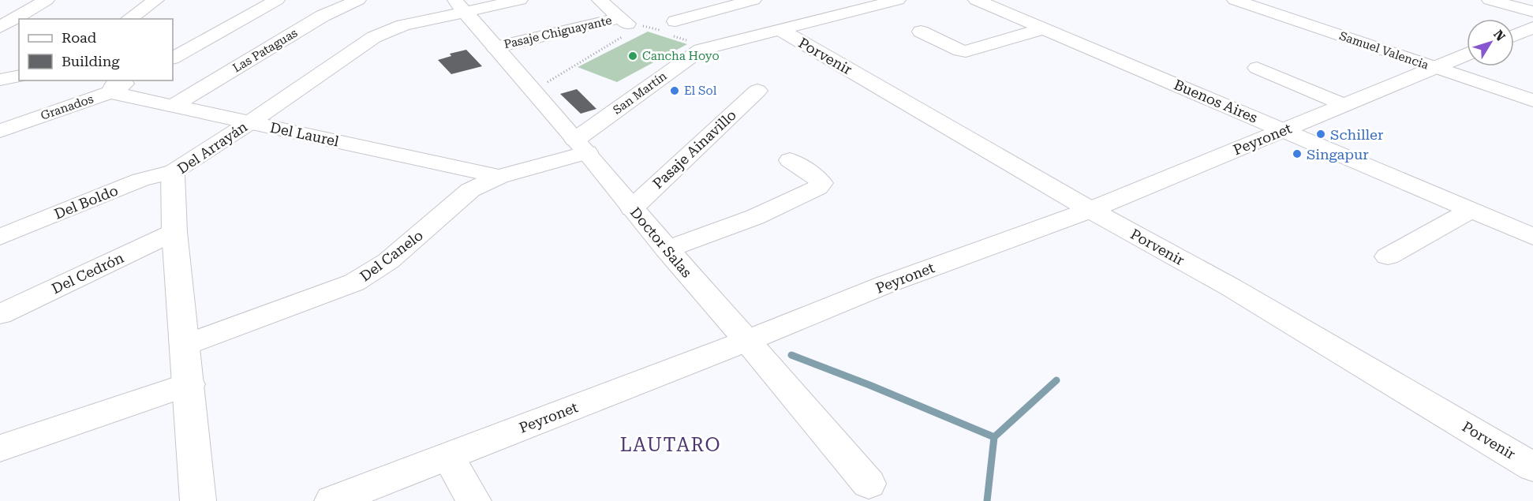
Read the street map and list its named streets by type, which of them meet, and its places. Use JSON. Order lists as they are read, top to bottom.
{
  "streets": {
    "street": [
      "Pasaje Chiguayante",
      "Las Pataguas",
      "Samuel Valencia",
      "Porvenir",
      "San Martín",
      "Buenos Aires",
      "Granados",
      "Del Laurel",
      "Peyronet",
      "Del Arrayán",
      "Pasaje Ainavillo",
      "Del Boldo",
      "Doctor Salas",
      "Del Canelo",
      "Del Cedrón"
    ]
  },
  "crossings": [
    ["Pasaje Chiguayante", "Doctor Salas"],
    ["Las Pataguas", "Del Laurel"],
    ["Samuel Valencia", "Peyronet"],
    ["Porvenir", "San Martín"],
    ["Porvenir", "Peyronet"],
    ["San Martín", "Doctor Salas"],
    ["San Martín", "Del Canelo"],
    ["Buenos Aires", "Peyronet"],
    ["Granados", "Del Laurel"],
    ["Del Laurel", "Del Arrayán"],
    ["Del Laurel", "Del Canelo"],
    ["Peyronet", "Doctor Salas"],
    ["Del Arrayán", "Del Boldo"],
    ["Del Arrayán", "Doctor Salas"],
    ["Del Arrayán", "Del Canelo"],
    ["Del Arrayán", "Del Cedrón"],
    ["Pasaje Ainavillo", "Doctor Salas"],
    ["Doctor Salas", "Del Canelo"]
  ],
  "districts": ["LAUTARO"],
  "places": [
    "Cancha Hoyo",
    "El Sol",
    "Schiller",
    "Singapur"
  ],
  "legend": ["Road", "Building"],
  "north": "top right"
}
